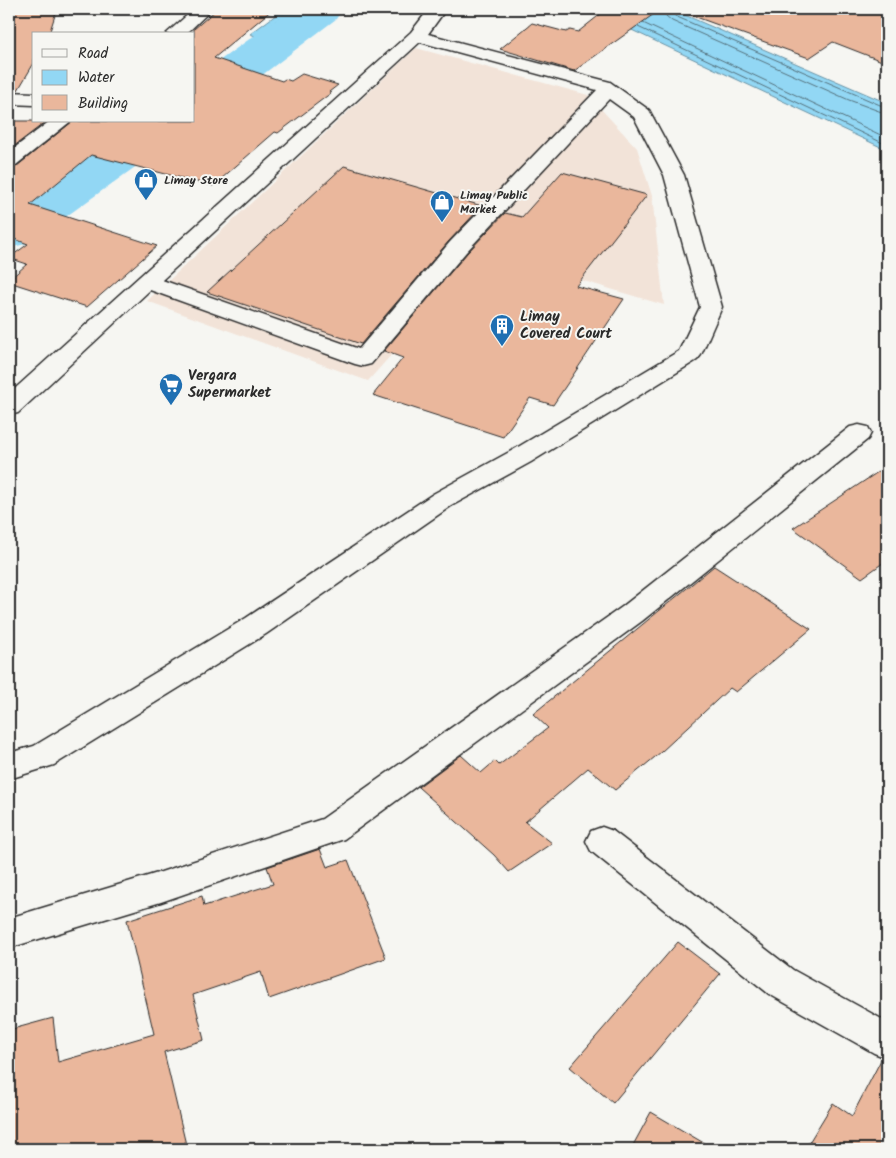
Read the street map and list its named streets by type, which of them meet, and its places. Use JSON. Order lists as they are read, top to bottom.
{
  "places": {
    "shop": ["Limay Store", "Limay Public Market"],
    "building": ["Limay Covered Court"],
    "supermarket": ["Vergara Supermarket"]
  },
  "legend": ["Road", "Water", "Building"]
}
